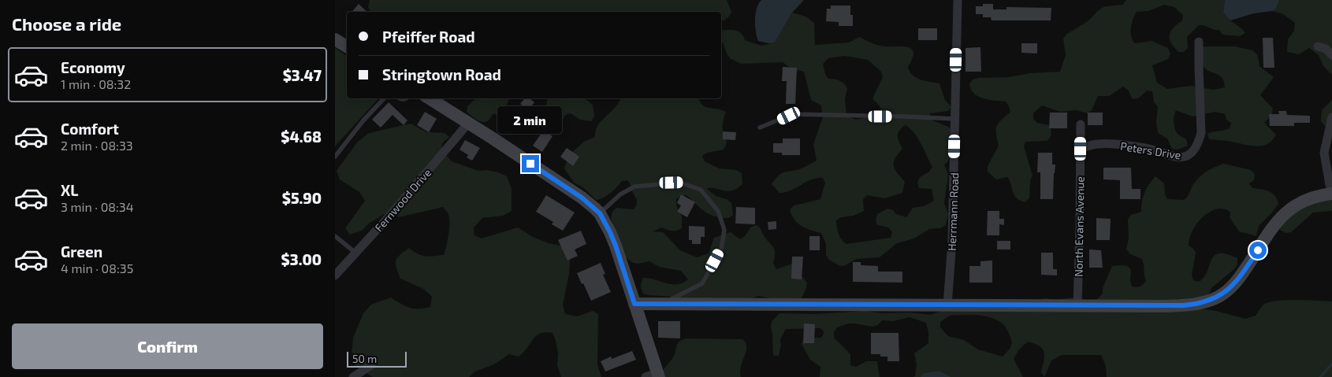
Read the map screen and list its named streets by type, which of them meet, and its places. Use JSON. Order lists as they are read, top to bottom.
{
  "streets": {
    "street": [
      "Peters Drive",
      "Fernwood Drive",
      "Herrmann Road",
      "North Evans Avenue"
    ]
  },
  "crossings": [
    ["Peters Drive", "North Evans Avenue"]
  ],
  "scale_bar": "50 m",
  "page": {
    "heading": "Choose a ride",
    "banner": ["Pfeiffer Road", "Stringtown Road"],
    "list": [
      {
        "name": "Economy",
        "note": "1 min · 08:32",
        "value": "$3.47"
      },
      {
        "name": "Comfort",
        "note": "2 min · 08:33",
        "value": "$4.68"
      },
      {
        "name": "XL",
        "note": "3 min · 08:34",
        "value": "$5.90"
      },
      {
        "name": "Green",
        "note": "4 min · 08:35",
        "value": "$3.00"
      }
    ],
    "bubble": "2 min",
    "buttons": "Confirm",
    "scale": "50 m"
  }
}
